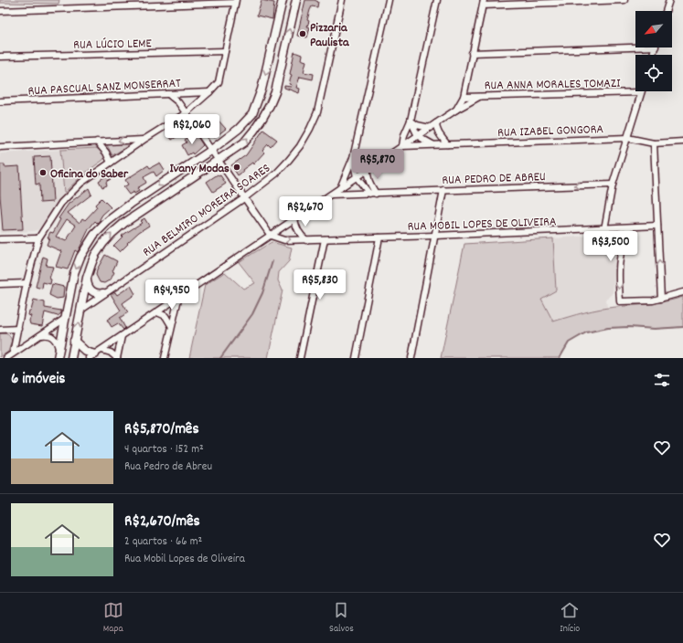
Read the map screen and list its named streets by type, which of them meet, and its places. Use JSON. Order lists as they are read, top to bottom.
{
  "streets": {
    "street": [
      "RUA LÚCIO LEME",
      "RUA ANNA MORALES TOMAZI",
      "RUA PASCUAL SANZ MONSERRAT",
      "RUA IZABEL GONGORA",
      "RUA PEDRO DE ABREU",
      "RUA BELMIRO MOREIRA SOARES",
      "RUA MOBIL LOPES DE OLIVEIRA"
    ]
  },
  "one_way": ["RUA PEDRO DE ABREU"],
  "places": ["Pizzaria Paulista", "Ivany Modas", "Oficina do Saber"],
  "north": "bottom left",
  "page": {
    "price": [
      "R$2,060",
      "R$5,870",
      "R$2,670",
      "R$3,500",
      "R$5,830",
      "R$4,950"
    ],
    "heading": "6 imóveis",
    "list": [
      {
        "name": "R$5,870/mês",
        "note": "4 quartos · 152 m² · Rua Pedro de Abreu"
      },
      {
        "name": "R$2,670/mês",
        "note": "2 quartos · 66 m² · Rua Mobil Lopes de Oliveira"
      }
    ],
    "tabs": ["Mapa", "Salvos", "Início"]
  }
}
